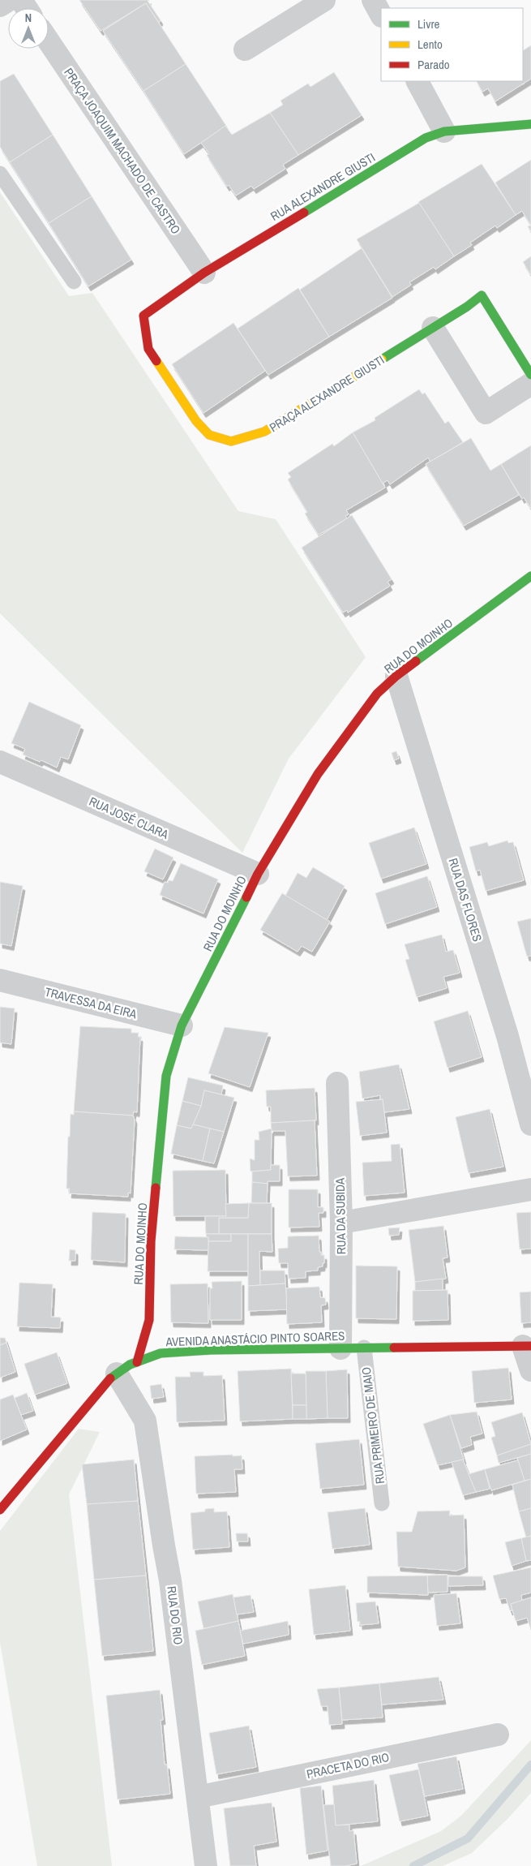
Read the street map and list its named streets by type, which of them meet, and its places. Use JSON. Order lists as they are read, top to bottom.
{
  "streets": {
    "street": [
      "PRAÇA JOAQUIM MACHADO DE CASTRO",
      "RUA ALEXANDRE GIUSTI",
      "PRAÇA ALEXANDRE GIUSTI",
      "RUA DO MOINHO",
      "RUA JOSÉ CLARA",
      "RUA DAS FLORES",
      "TRAVESSA DA EIRA",
      "RUA DA SUBIDA",
      "AVENIDA ANASTÁCIO PINTO SOARES",
      "RUA DO RIO",
      "PRACETA DO RIO"
    ],
    "lane": ["RUA PRIMEIRO DE MAIO"]
  },
  "crossings": [
    ["PRAÇA JOAQUIM MACHADO DE CASTRO", "RUA ALEXANDRE GIUSTI"],
    ["RUA ALEXANDRE GIUSTI", "PRAÇA ALEXANDRE GIUSTI"],
    ["RUA DO MOINHO", "RUA JOSÉ CLARA"],
    ["RUA DO MOINHO", "RUA DAS FLORES"],
    ["RUA DO MOINHO", "TRAVESSA DA EIRA"],
    ["RUA DO MOINHO", "AVENIDA ANASTÁCIO PINTO SOARES"],
    ["RUA DA SUBIDA", "AVENIDA ANASTÁCIO PINTO SOARES"],
    ["AVENIDA ANASTÁCIO PINTO SOARES", "RUA PRIMEIRO DE MAIO"],
    ["AVENIDA ANASTÁCIO PINTO SOARES", "RUA DO RIO"],
    ["RUA DO RIO", "PRACETA DO RIO"]
  ],
  "legend": ["Livre", "Lento", "Parado"],
  "north": "top"
}
